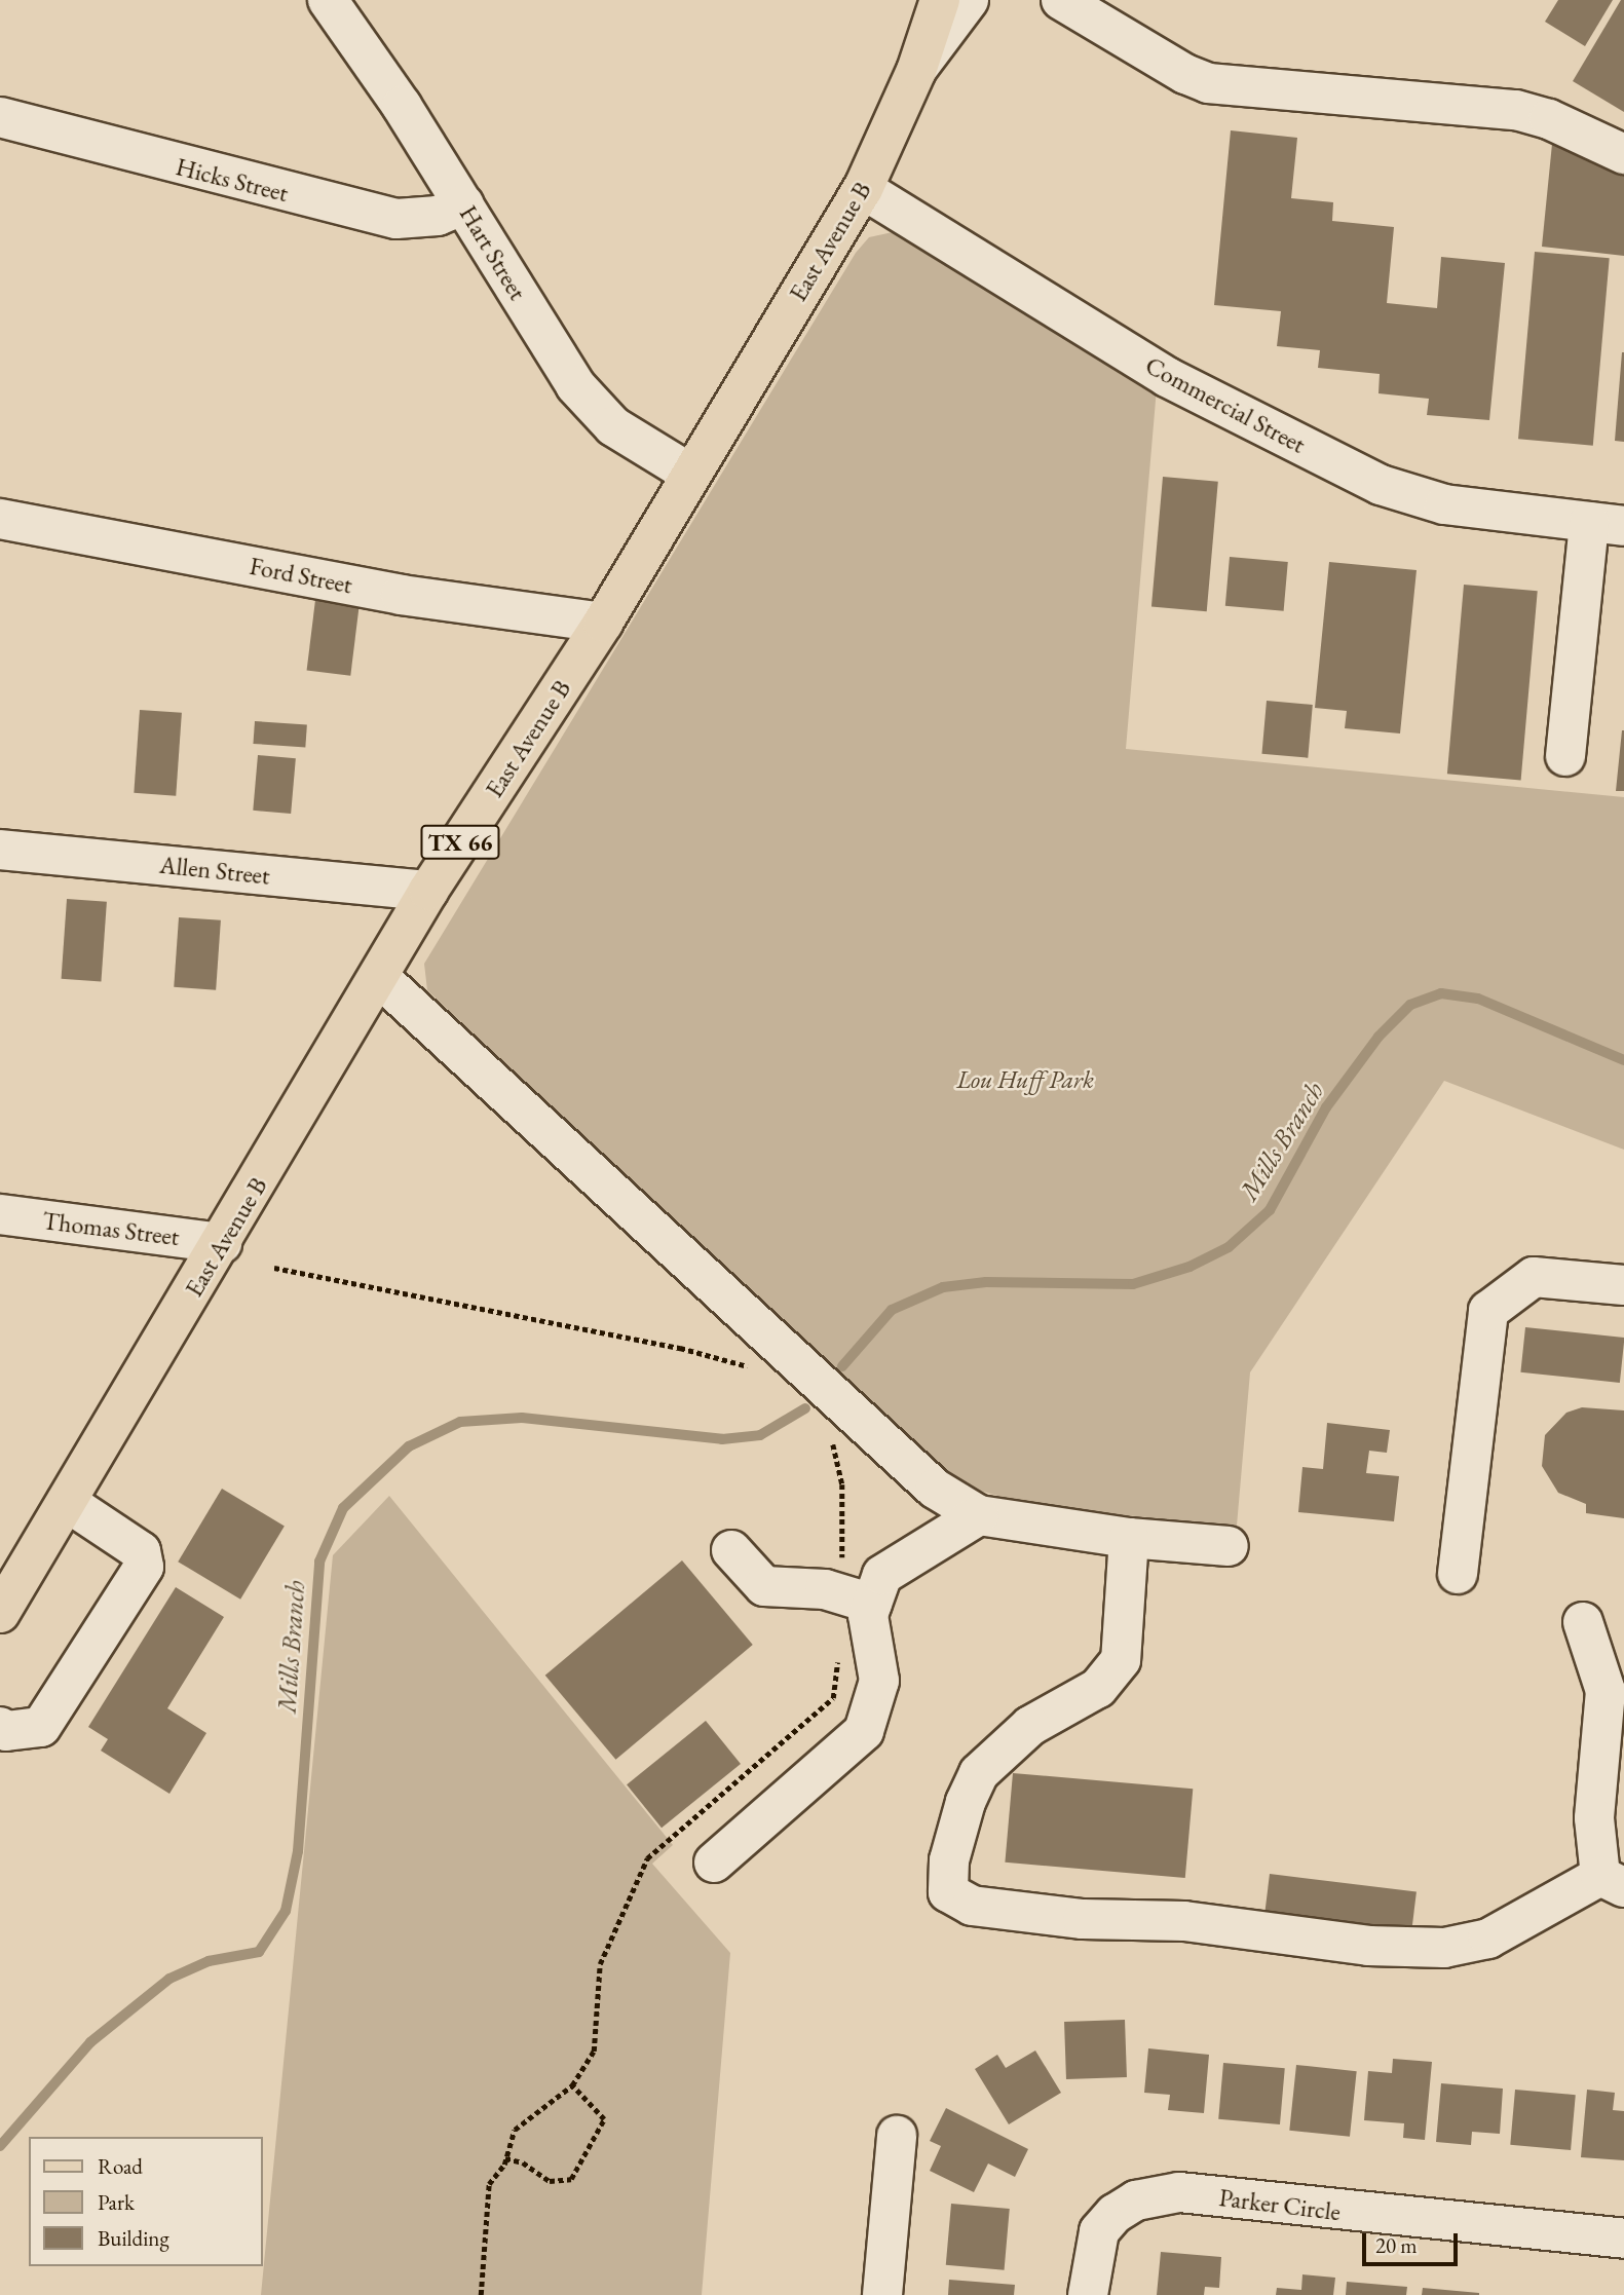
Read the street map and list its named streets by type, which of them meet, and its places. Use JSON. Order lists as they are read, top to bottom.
{
  "streets": {
    "main road": ["East Avenue B", "TX 66"],
    "street": [
      "Hicks Street",
      "Hart Street",
      "Commercial Street",
      "Ford Street",
      "Allen Street",
      "Thomas Street",
      "Parker Circle"
    ]
  },
  "crossings": [
    ["Hicks Street", "Hart Street"],
    ["East Avenue B", "Hart Street"],
    ["East Avenue B", "Commercial Street"],
    ["East Avenue B", "Ford Street"],
    ["East Avenue B", "Allen Street"],
    ["East Avenue B", "Thomas Street"]
  ],
  "water": ["Mills Branch"],
  "parks": ["Lou Huff Park"],
  "legend": ["Road", "Park", "Building"],
  "scale_bar": "20 m"
}
